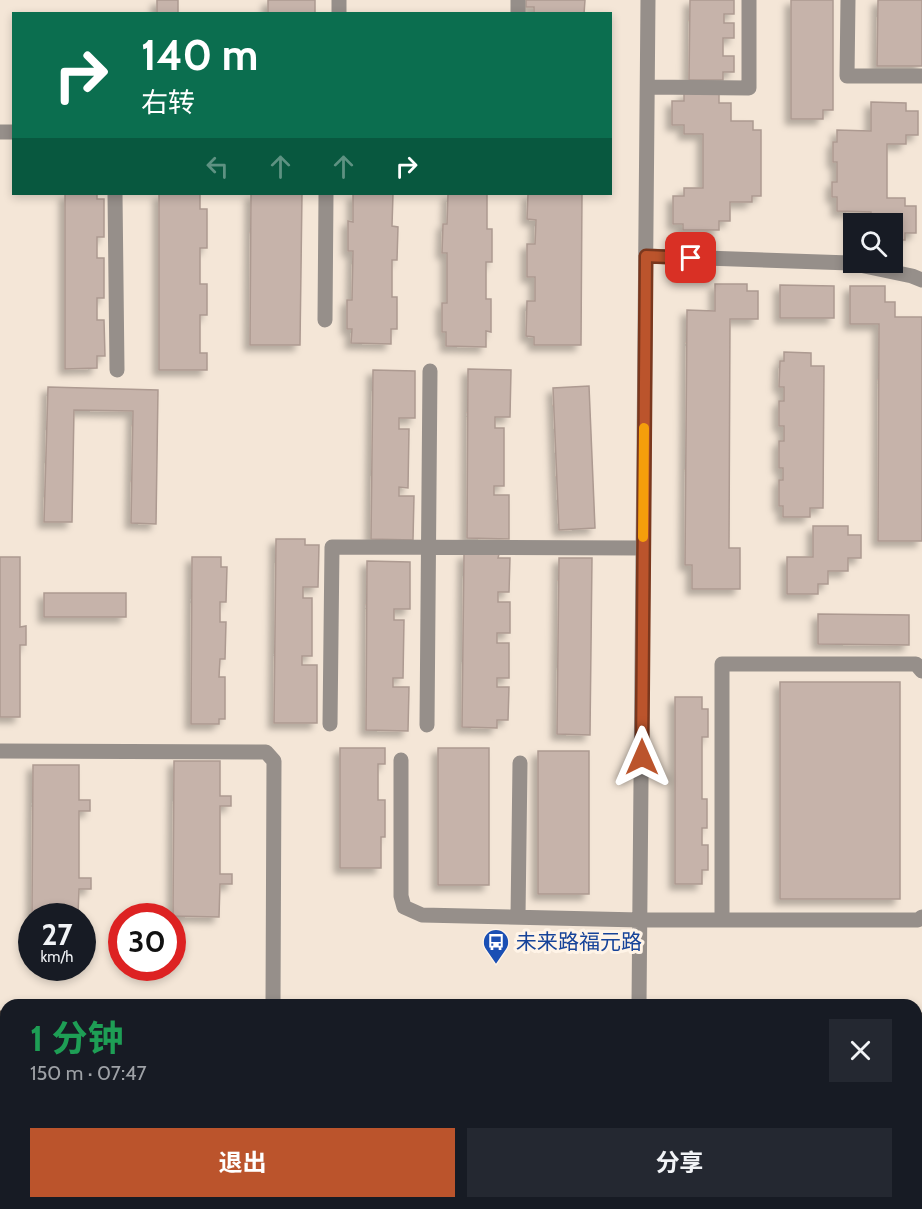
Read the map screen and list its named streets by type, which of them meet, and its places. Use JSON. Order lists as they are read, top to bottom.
{
  "places": {
    "bus stop": ["未来路福元路"]
  },
  "page": {
    "turn": ["140 m", "右转"],
    "speed": "27 km/h",
    "limit": "30",
    "heading": ["1 分钟", "150 m · 07:47"],
    "buttons": ["退出", "分享"]
  }
}
